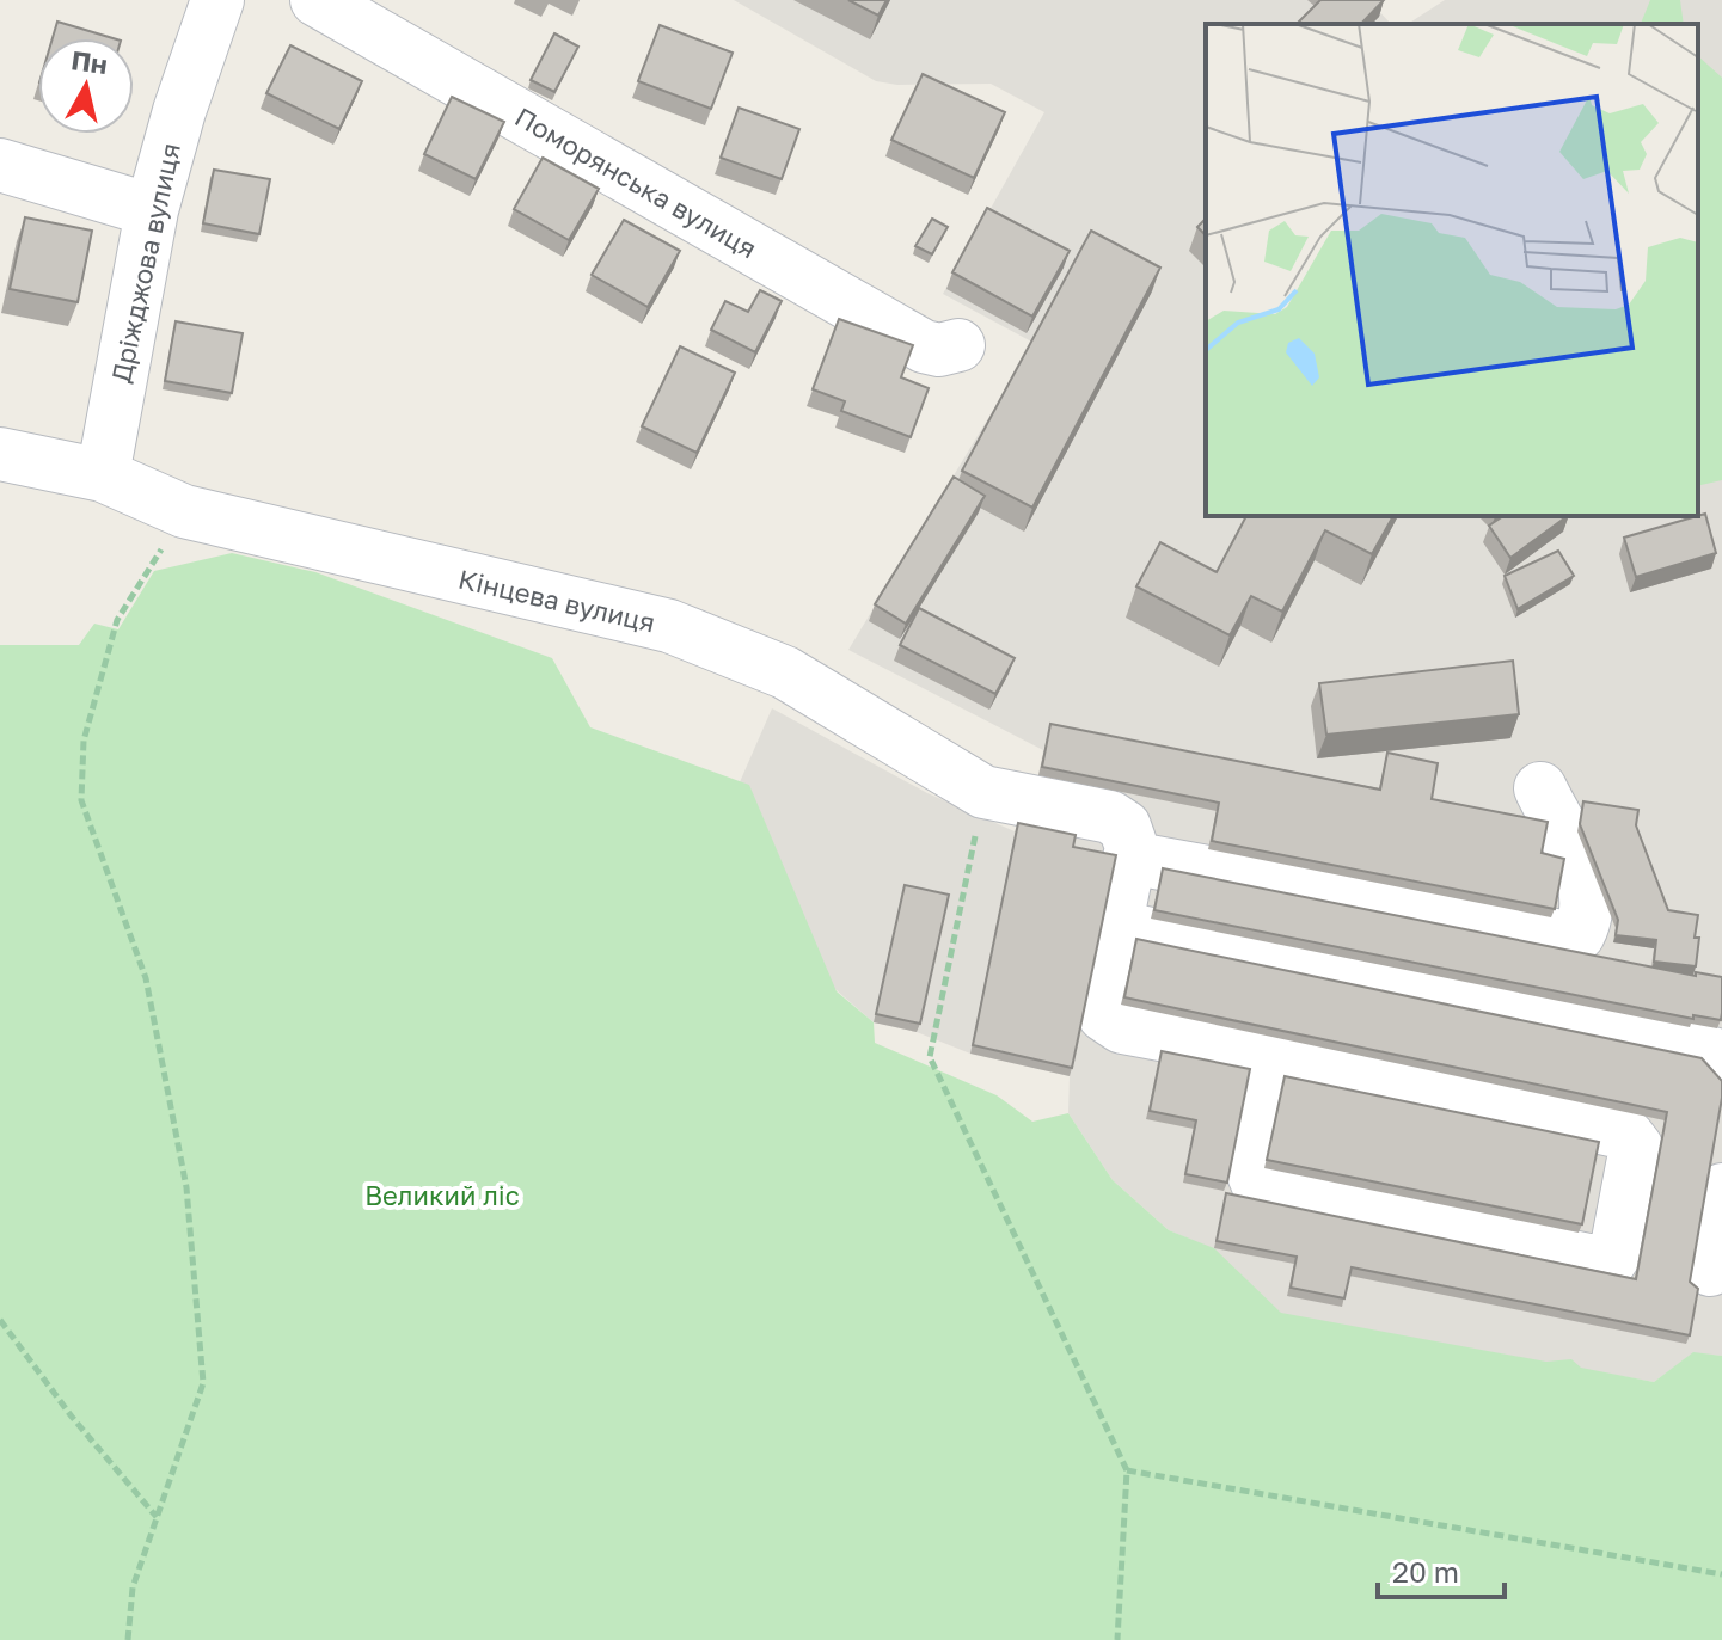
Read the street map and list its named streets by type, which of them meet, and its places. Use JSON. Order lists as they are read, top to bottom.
{
  "streets": {
    "street": ["Поморянська вулиця", "Дріжджова вулиця", "Кінцева вулиця"]
  },
  "crossings": [
    ["Дріжджова вулиця", "Кінцева вулиця"]
  ],
  "parks": ["Великий ліс"],
  "scale_bar": "20 m",
  "north": "top"
}
